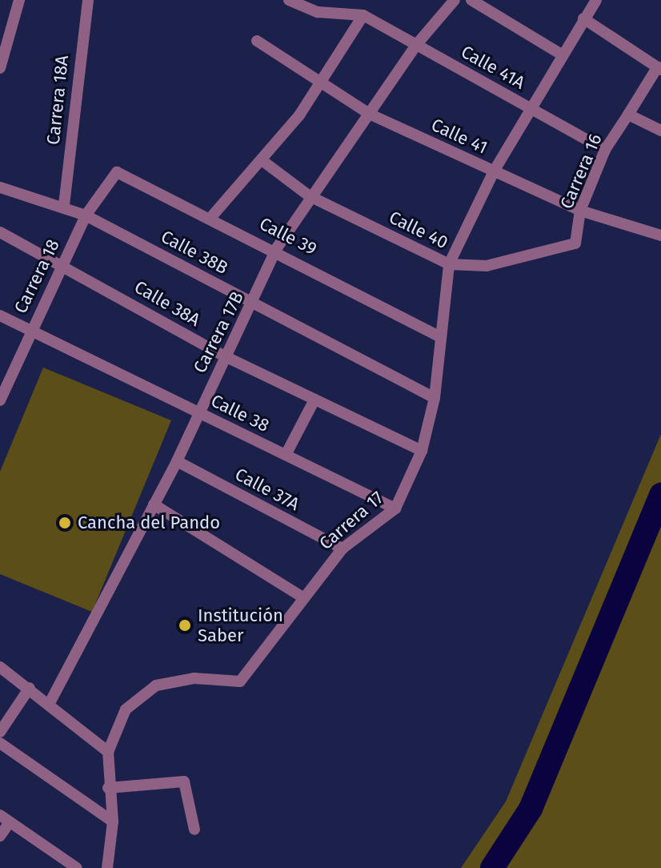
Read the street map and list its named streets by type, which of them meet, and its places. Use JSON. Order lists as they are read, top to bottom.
{
  "streets": {
    "street": [
      "Calle 41A",
      "Carrera 18A",
      "Calle 41",
      "Carrera 16",
      "Calle 40",
      "Calle 39",
      "Calle 38B",
      "Carrera 18",
      "Calle 38A",
      "Carrera 17B",
      "Calle 38",
      "Calle 37A",
      "Carrera 17"
    ]
  },
  "crossings": [
    ["Calle 41A", "Carrera 16"],
    ["Calle 41A", "Carrera 17B"],
    ["Calle 41A", "Carrera 17"],
    ["Carrera 18A", "Calle 38B"],
    ["Calle 41", "Carrera 16"],
    ["Calle 41", "Carrera 17B"],
    ["Calle 41", "Carrera 17"],
    ["Carrera 16", "Calle 40"],
    ["Calle 40", "Carrera 17B"],
    ["Calle 40", "Carrera 17"],
    ["Calle 39", "Carrera 18"],
    ["Calle 39", "Carrera 17B"],
    ["Calle 39", "Carrera 17"],
    ["Calle 38B", "Carrera 18"],
    ["Calle 38B", "Carrera 17B"],
    ["Calle 38B", "Carrera 17"],
    ["Carrera 18", "Calle 38A"],
    ["Carrera 18", "Calle 38"],
    ["Calle 38A", "Carrera 17B"],
    ["Calle 38A", "Carrera 17"],
    ["Carrera 17B", "Calle 38"],
    ["Carrera 17B", "Calle 37A"],
    ["Calle 38", "Carrera 17"],
    ["Calle 37A", "Carrera 17"]
  ],
  "places": ["Cancha del Pando", "Institución Saber"]
}
